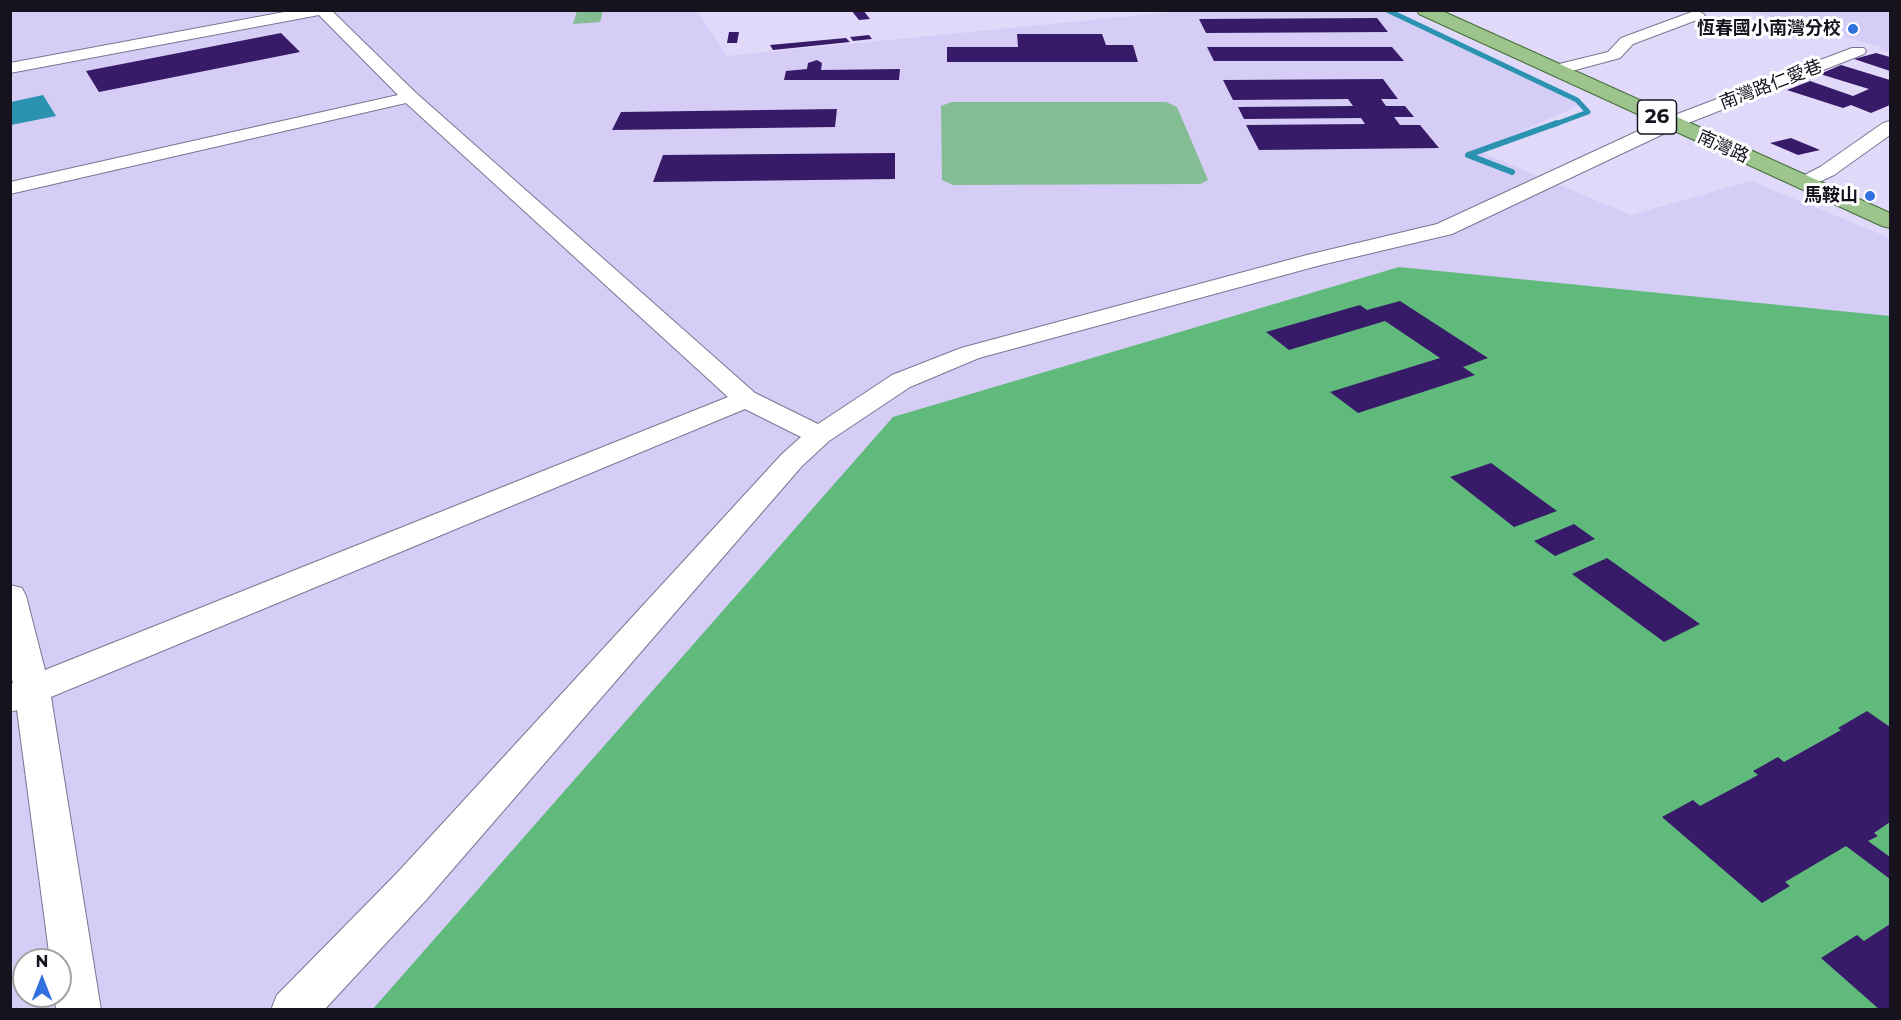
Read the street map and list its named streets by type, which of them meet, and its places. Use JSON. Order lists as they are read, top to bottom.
{
  "streets": {
    "main road": ["26", "南灣路"],
    "street": ["南灣路仁愛巷"]
  },
  "crossings": [
    ["南灣路仁愛巷", "南灣路"]
  ],
  "places": ["恆春國小南灣分校", "馬鞍山"],
  "north": "top"
}
